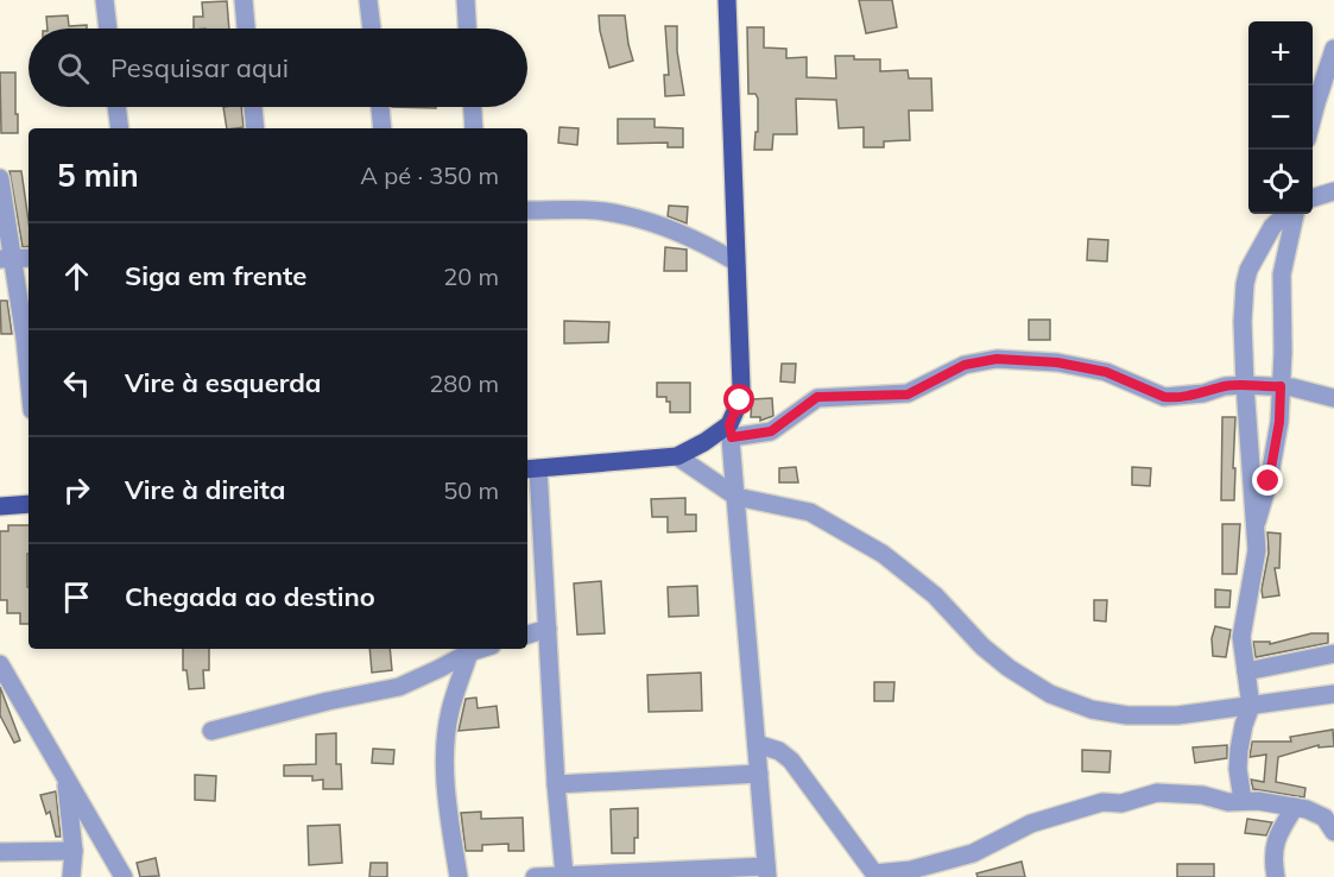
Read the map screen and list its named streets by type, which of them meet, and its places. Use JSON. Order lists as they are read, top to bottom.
{
  "page": {
    "map_buttons": ["+", "−"],
    "search": "Pesquisar aqui",
    "heading": ["5 min", "A pé · 350 m"],
    "list": [
      ["Siga em frente", "20 m"],
      ["Vire à esquerda", "280 m"],
      ["Vire à direita", "50 m"],
      "Chegada ao destino"
    ]
  }
}
